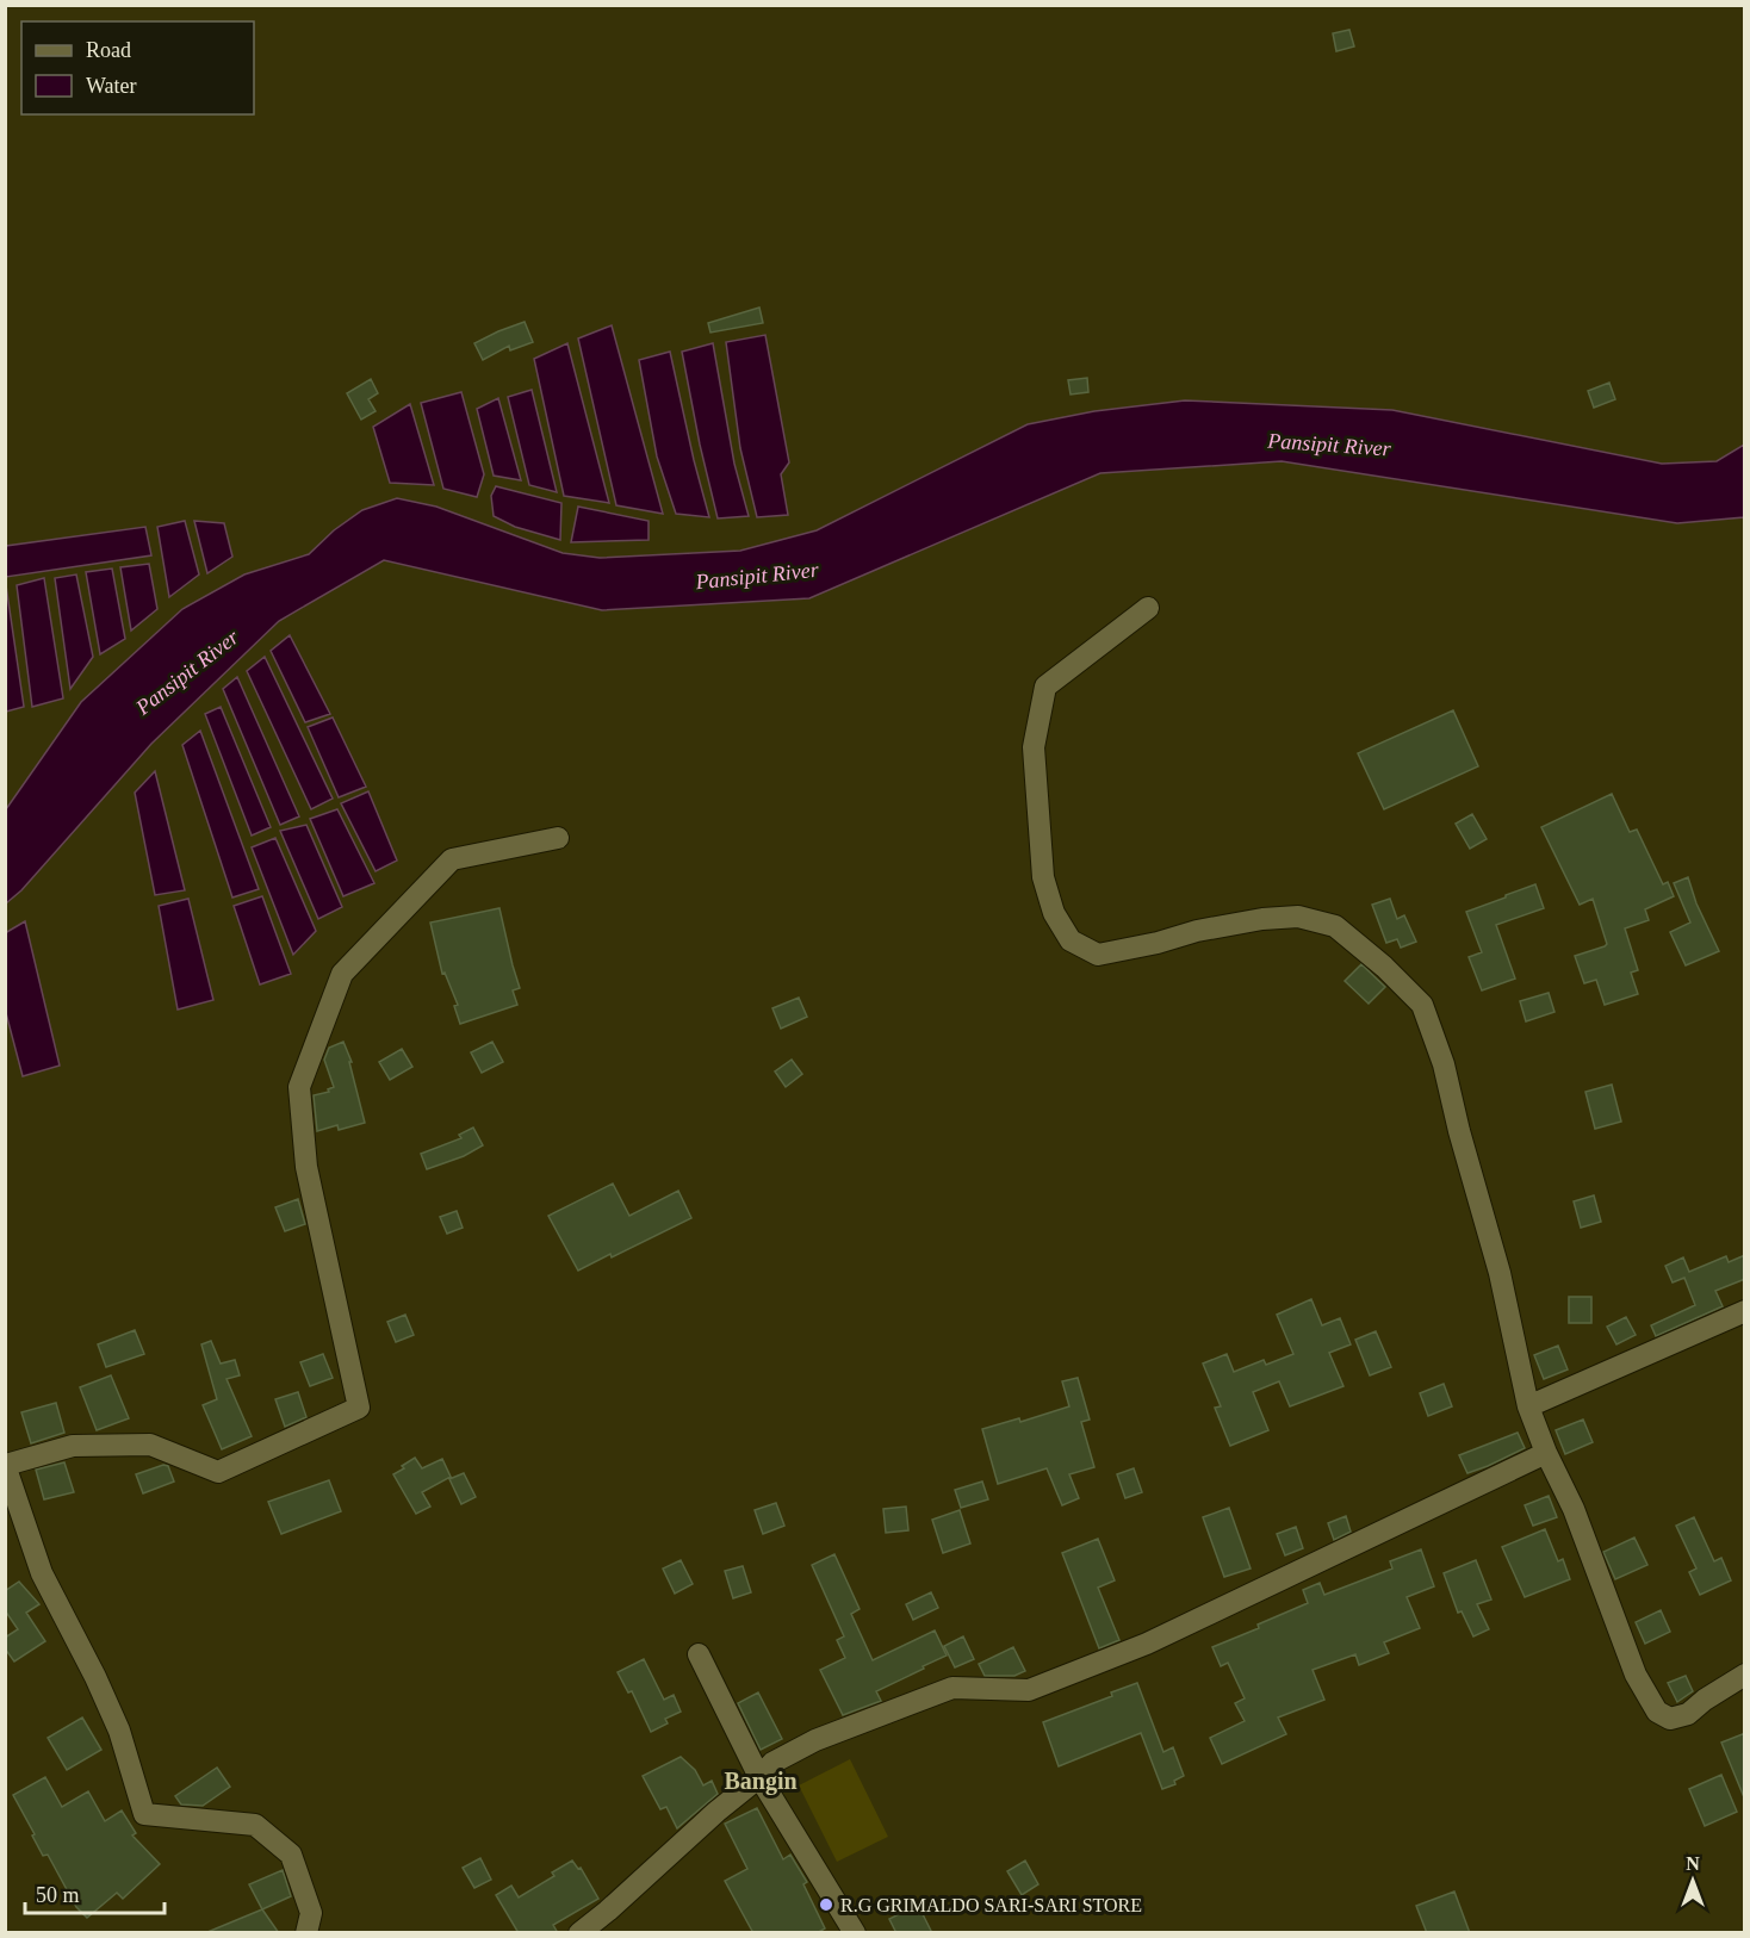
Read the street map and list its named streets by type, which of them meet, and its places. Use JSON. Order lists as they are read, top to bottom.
{
  "districts": ["Bangin"],
  "water": ["Pansipit River"],
  "places": ["R.G GRIMALDO SARI-SARI STORE"],
  "legend": ["Road", "Water"],
  "scale_bar": "50 m",
  "north": "top"
}
